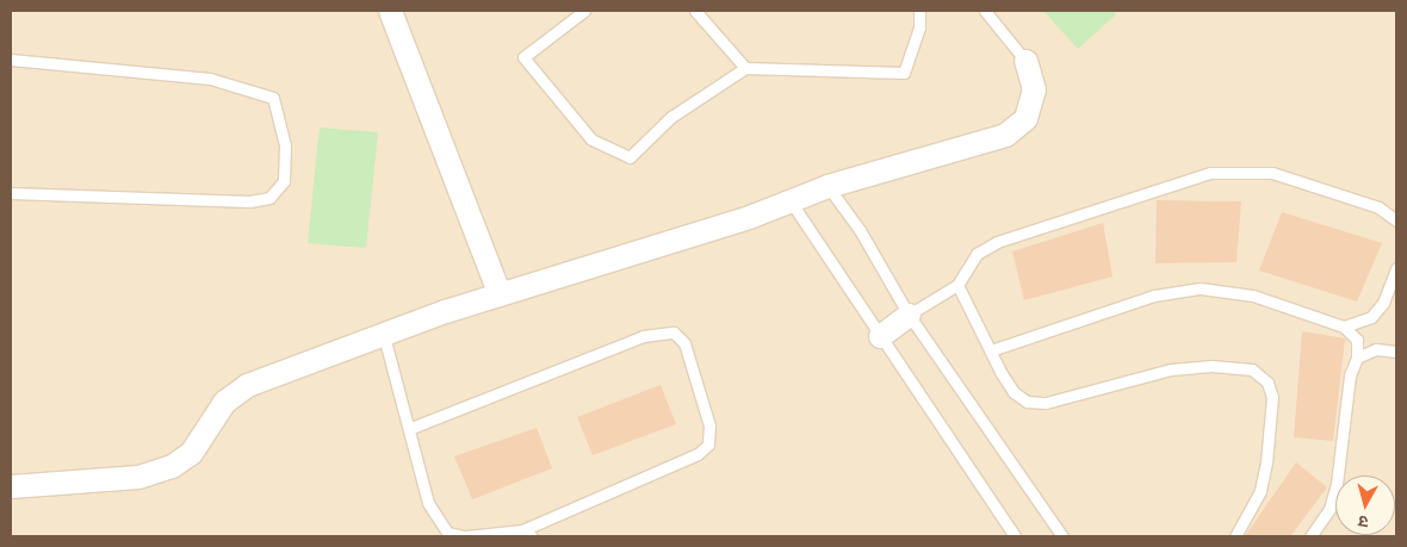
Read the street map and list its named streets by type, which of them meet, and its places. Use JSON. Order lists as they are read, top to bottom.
{
  "north": "bottom"
}
